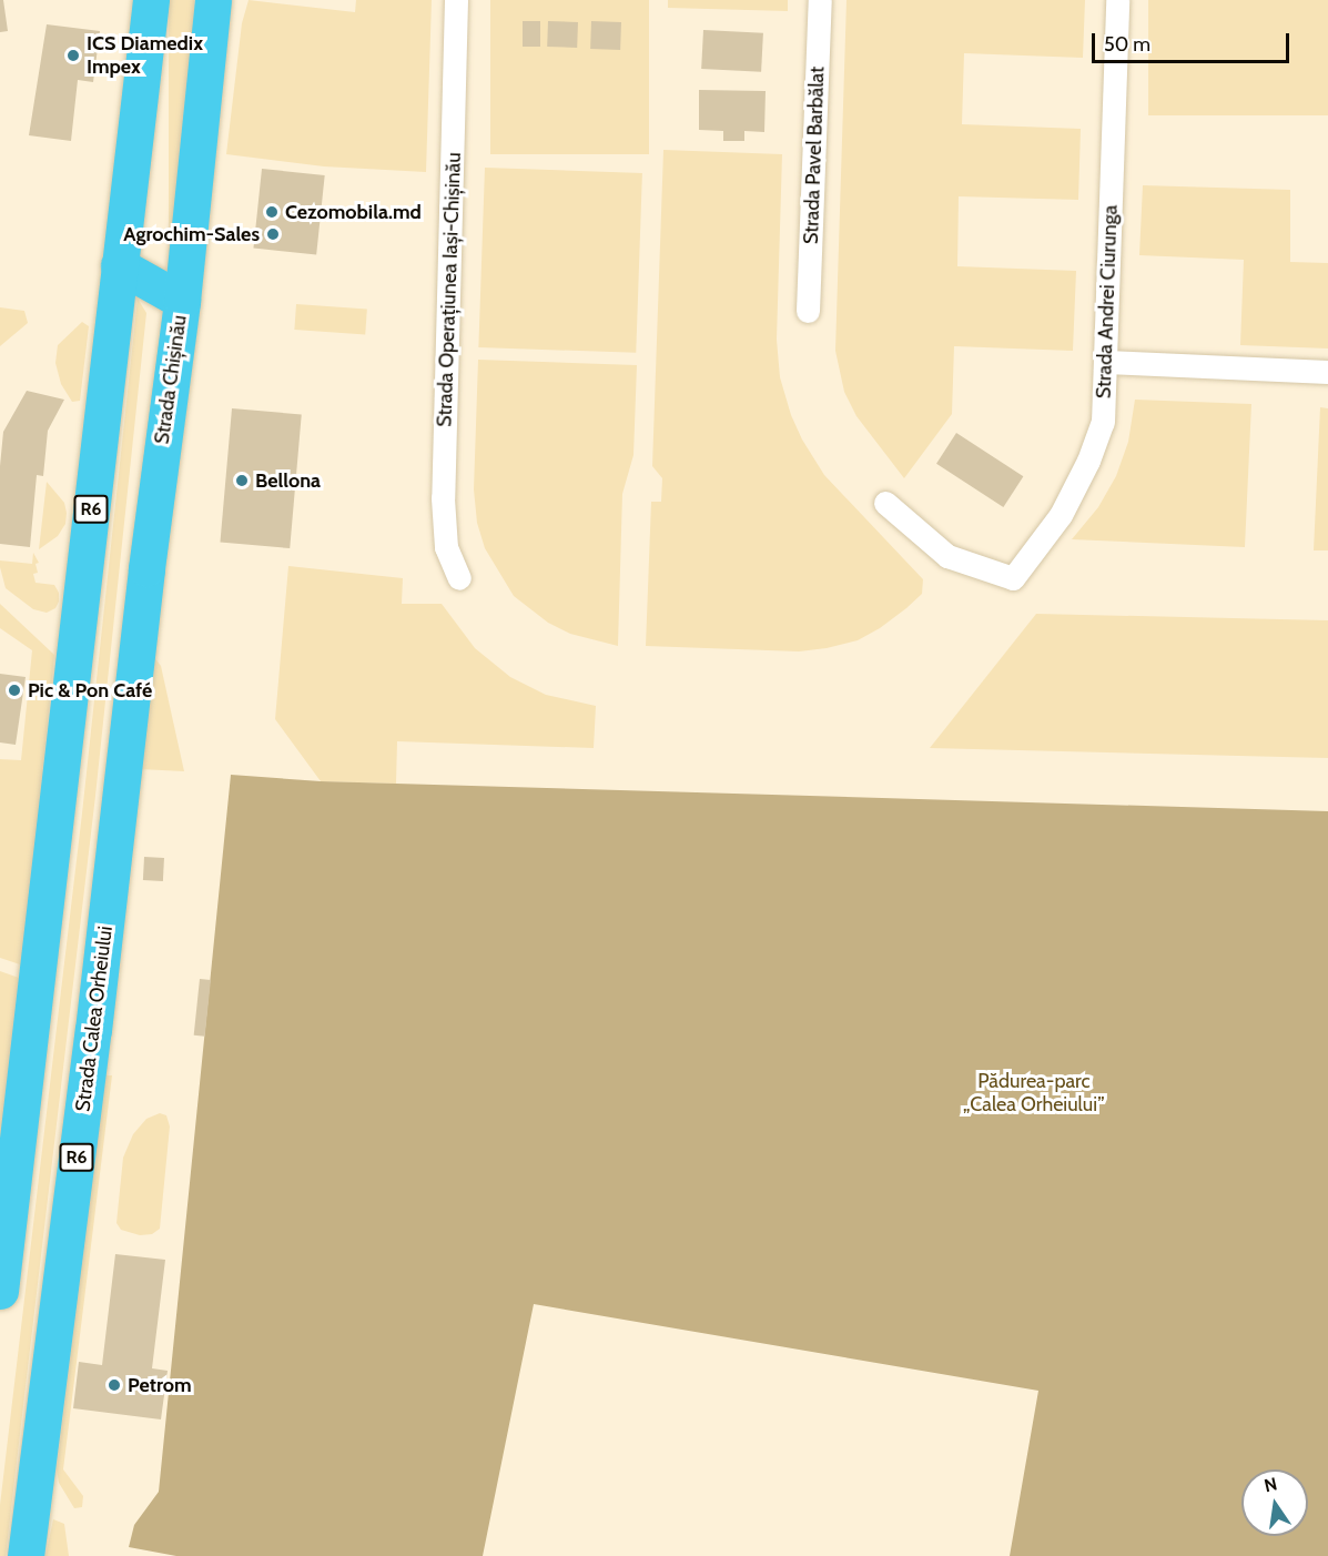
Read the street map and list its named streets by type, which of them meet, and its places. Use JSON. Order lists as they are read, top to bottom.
{
  "streets": {
    "highway": ["Strada Chișinău", "R6", "Strada Calea Orheiului"],
    "street": ["Strada Pavel Barbălat", "Strada Operațiunea Iași-Chișinău", "Strada Andrei Ciurunga"]
  },
  "crossings": [
    ["Strada Chișinău", "Strada Calea Orheiului"]
  ],
  "parks": ["Pădurea-parc „Calea Orheiului”"],
  "places": [
    "ICS Diamedix Impex",
    "Cezomobila.md",
    "Agrochim-Sales",
    "Bellona",
    "Pic & Pon Café",
    "Petrom"
  ],
  "scale_bar": "50 m",
  "north": "top"
}
